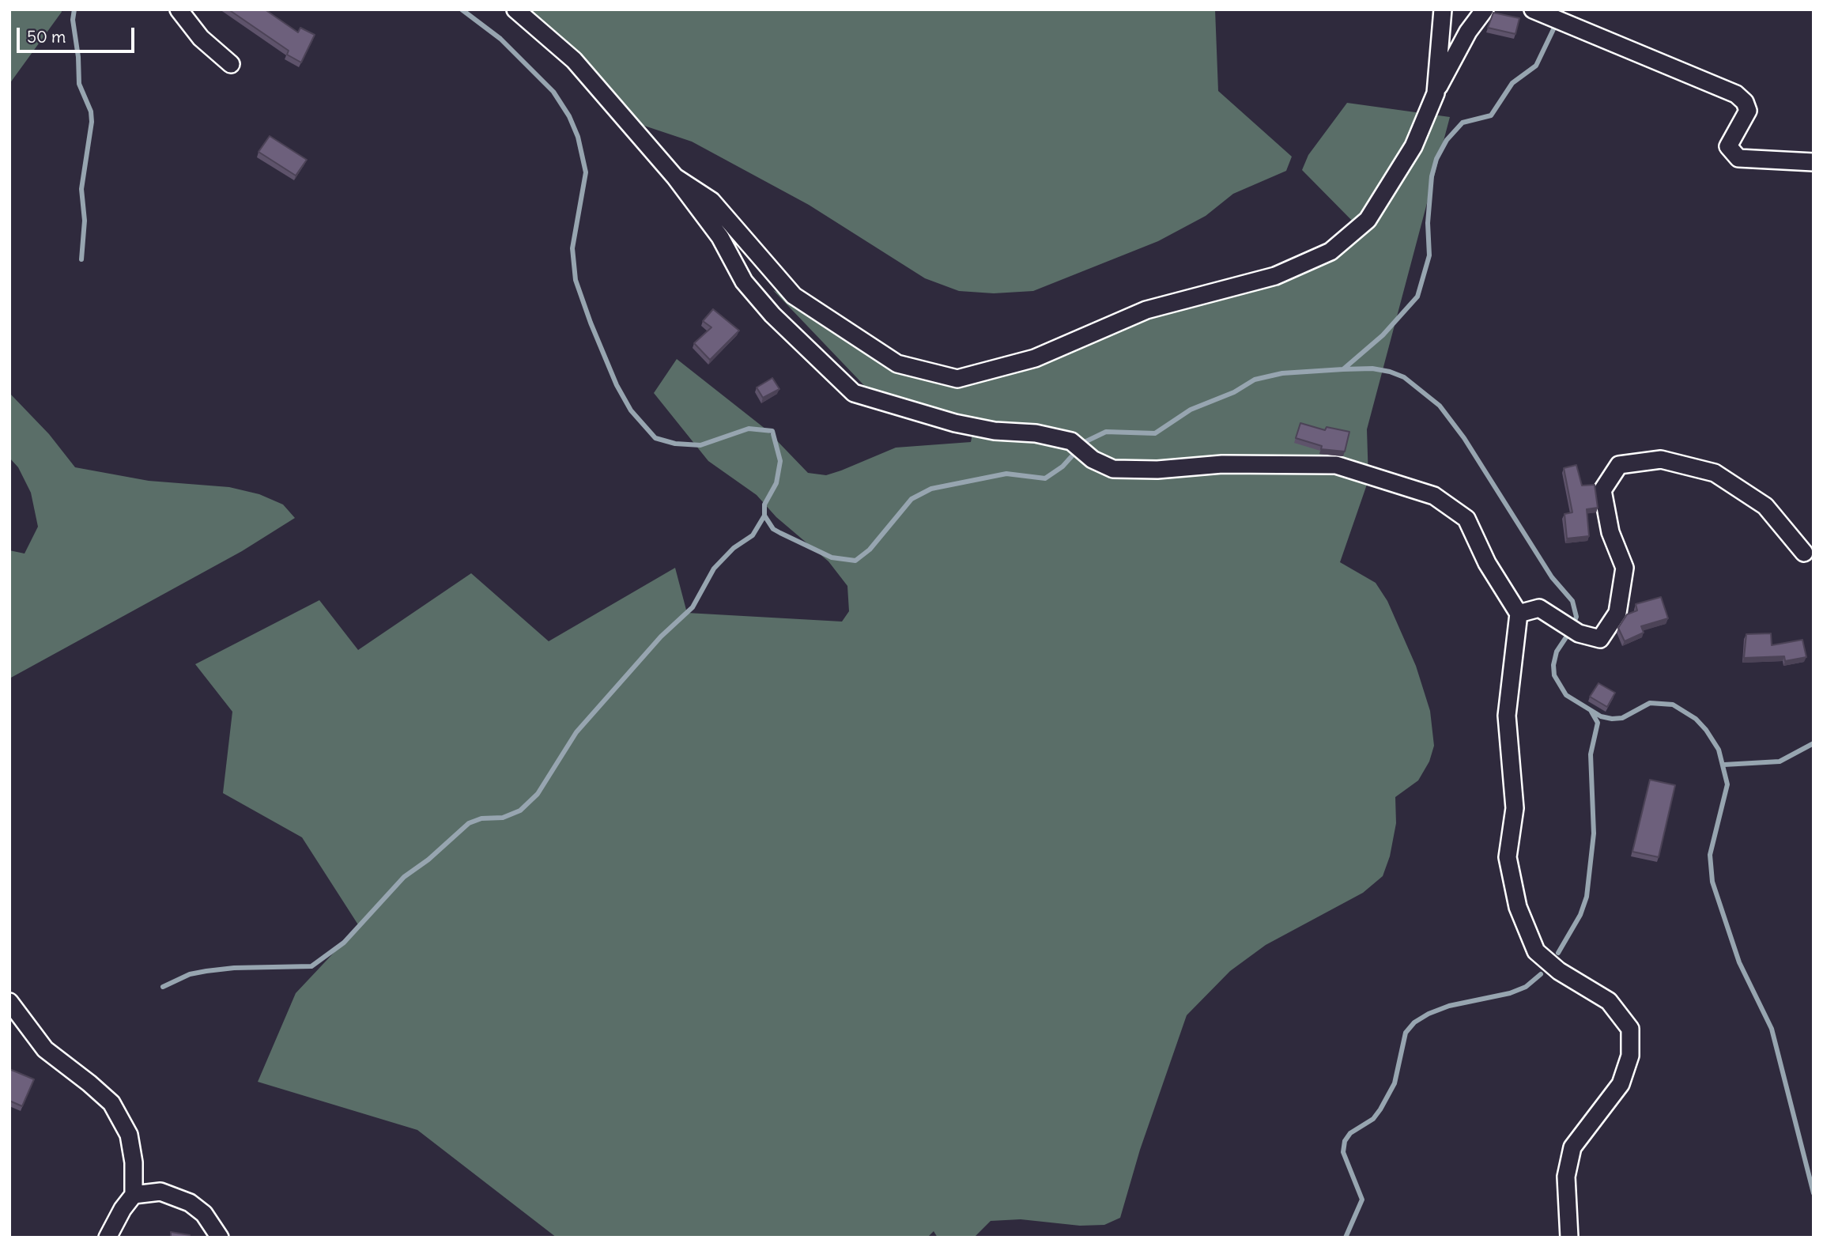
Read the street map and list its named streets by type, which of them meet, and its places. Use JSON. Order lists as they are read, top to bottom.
{
  "scale_bar": "50 m"
}
